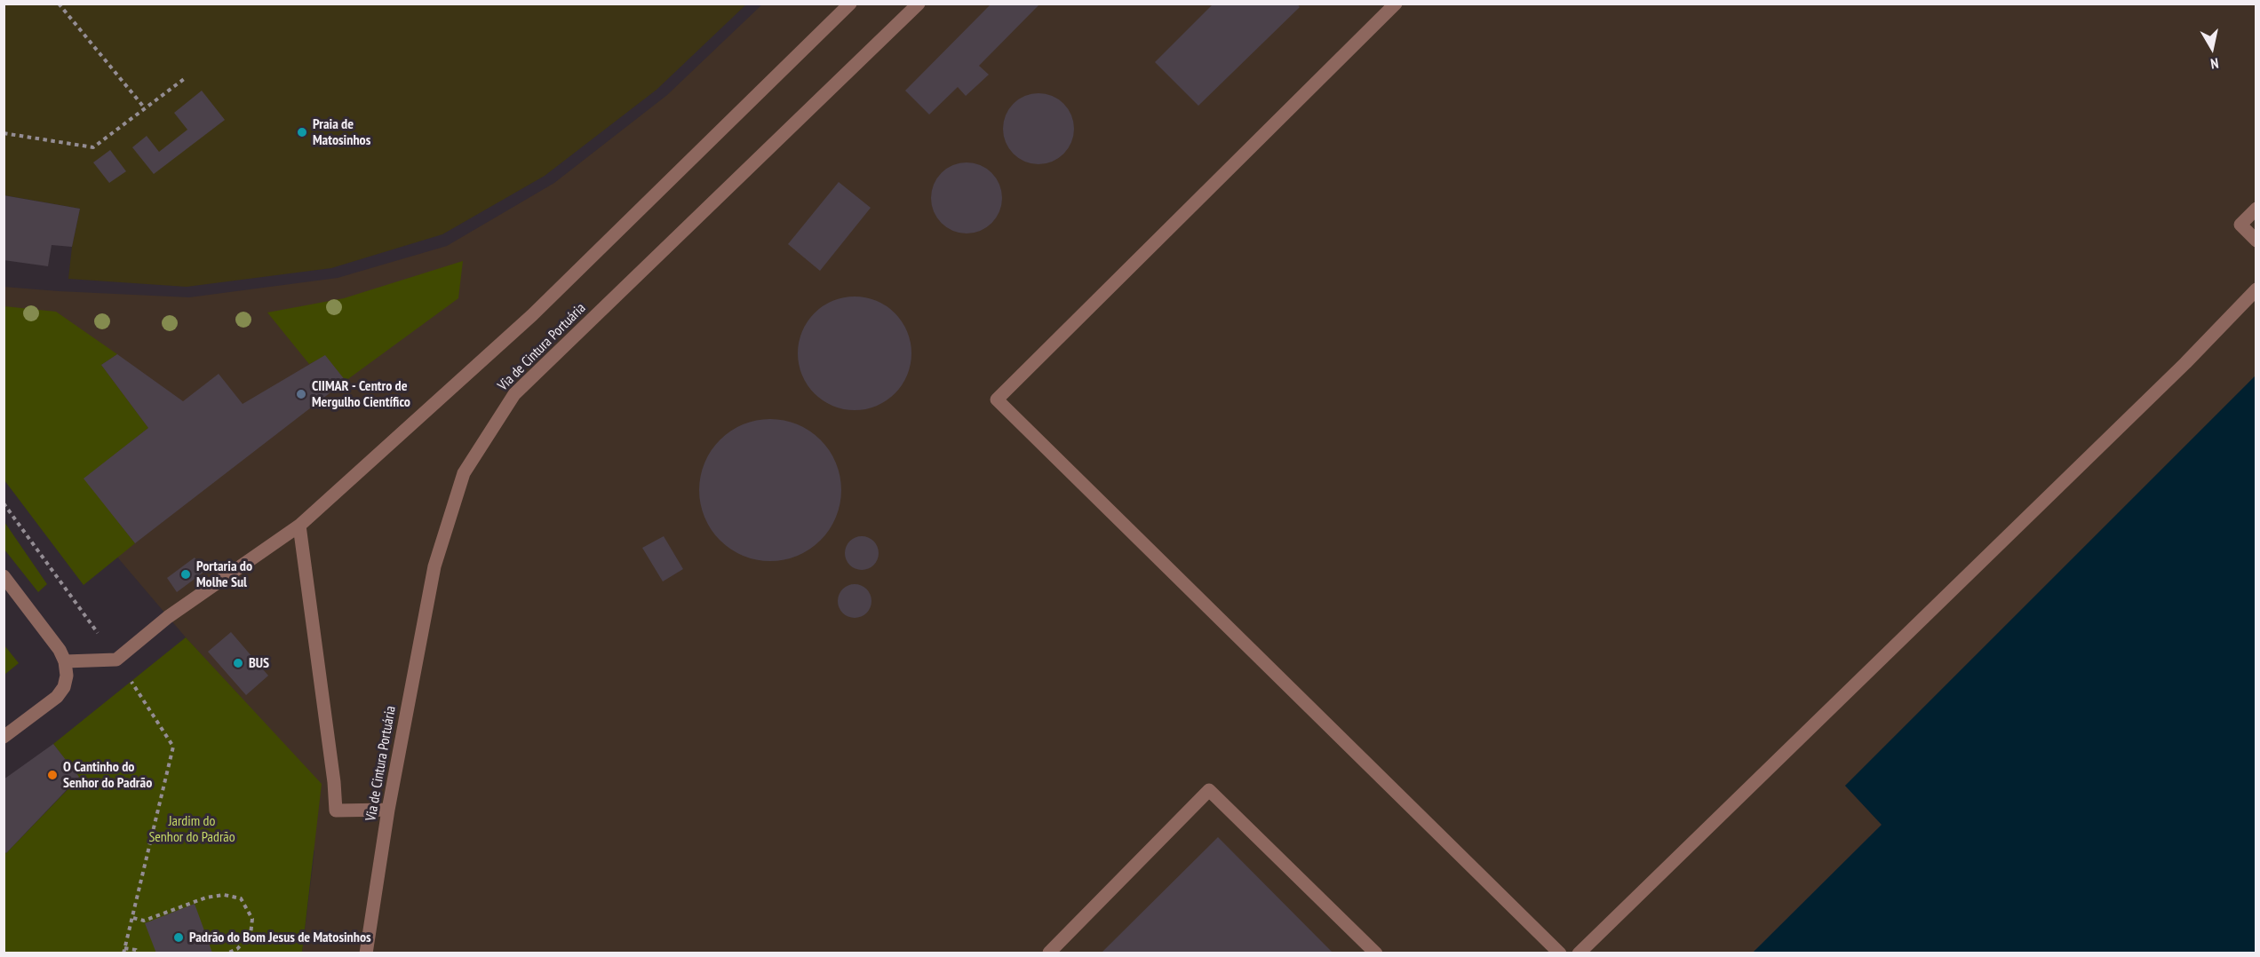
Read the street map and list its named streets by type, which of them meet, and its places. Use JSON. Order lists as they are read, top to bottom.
{
  "streets": {
    "street": ["Via de Cintura Portuária"]
  },
  "parks": ["Jardim do Senhor do Padrão"],
  "places": [
    "Praia de Matosinhos",
    "CIIMAR - Centro de Mergulho Científico",
    "Portaria do Molhe Sul",
    "BUS",
    "O Cantinho do Senhor do Padrão",
    "Padrão do Bom Jesus de Matosinhos"
  ],
  "north": "bottom"
}
